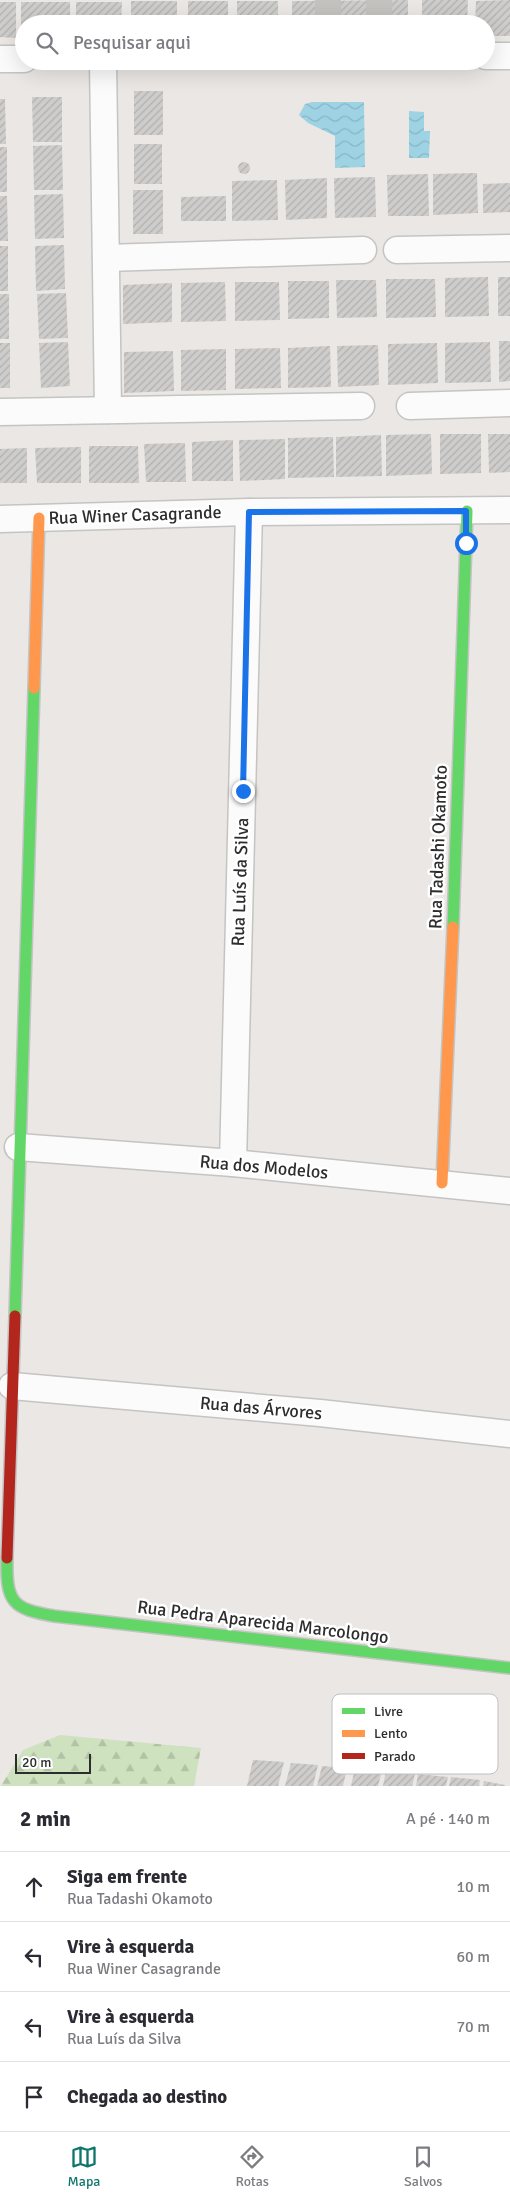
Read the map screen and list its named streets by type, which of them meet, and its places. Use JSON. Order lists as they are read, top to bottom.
{
  "streets": {
    "street": [
      "Rua Winer Casagrande",
      "Rua Tadashi Okamoto",
      "Rua Luís da Silva",
      "Rua dos Modelos",
      "Rua das Árvores",
      "Rua Pedra Aparecida Marcolongo"
    ]
  },
  "crossings": [
    ["Rua Winer Casagrande", "Rua Tadashi Okamoto"],
    ["Rua Winer Casagrande", "Rua Luís da Silva"],
    ["Rua Tadashi Okamoto", "Rua dos Modelos"],
    ["Rua Luís da Silva", "Rua dos Modelos"],
    ["Rua das Árvores", "Rua Pedra Aparecida Marcolongo"]
  ],
  "legend": ["Livre", "Lento", "Parado"],
  "scale_bar": "20 m",
  "page": {
    "search": "Pesquisar aqui",
    "scale": "20 m",
    "heading": ["2 min", "A pé · 140 m"],
    "list": [
      ["Siga em frente", "Rua Tadashi Okamoto", "10 m"],
      ["Vire à esquerda", "Rua Winer Casagrande", "60 m"],
      ["Vire à esquerda", "Rua Luís da Silva", "70 m"],
      "Chegada ao destino"
    ],
    "nav": ["Mapa", "Rotas", "Salvos"]
  }
}
